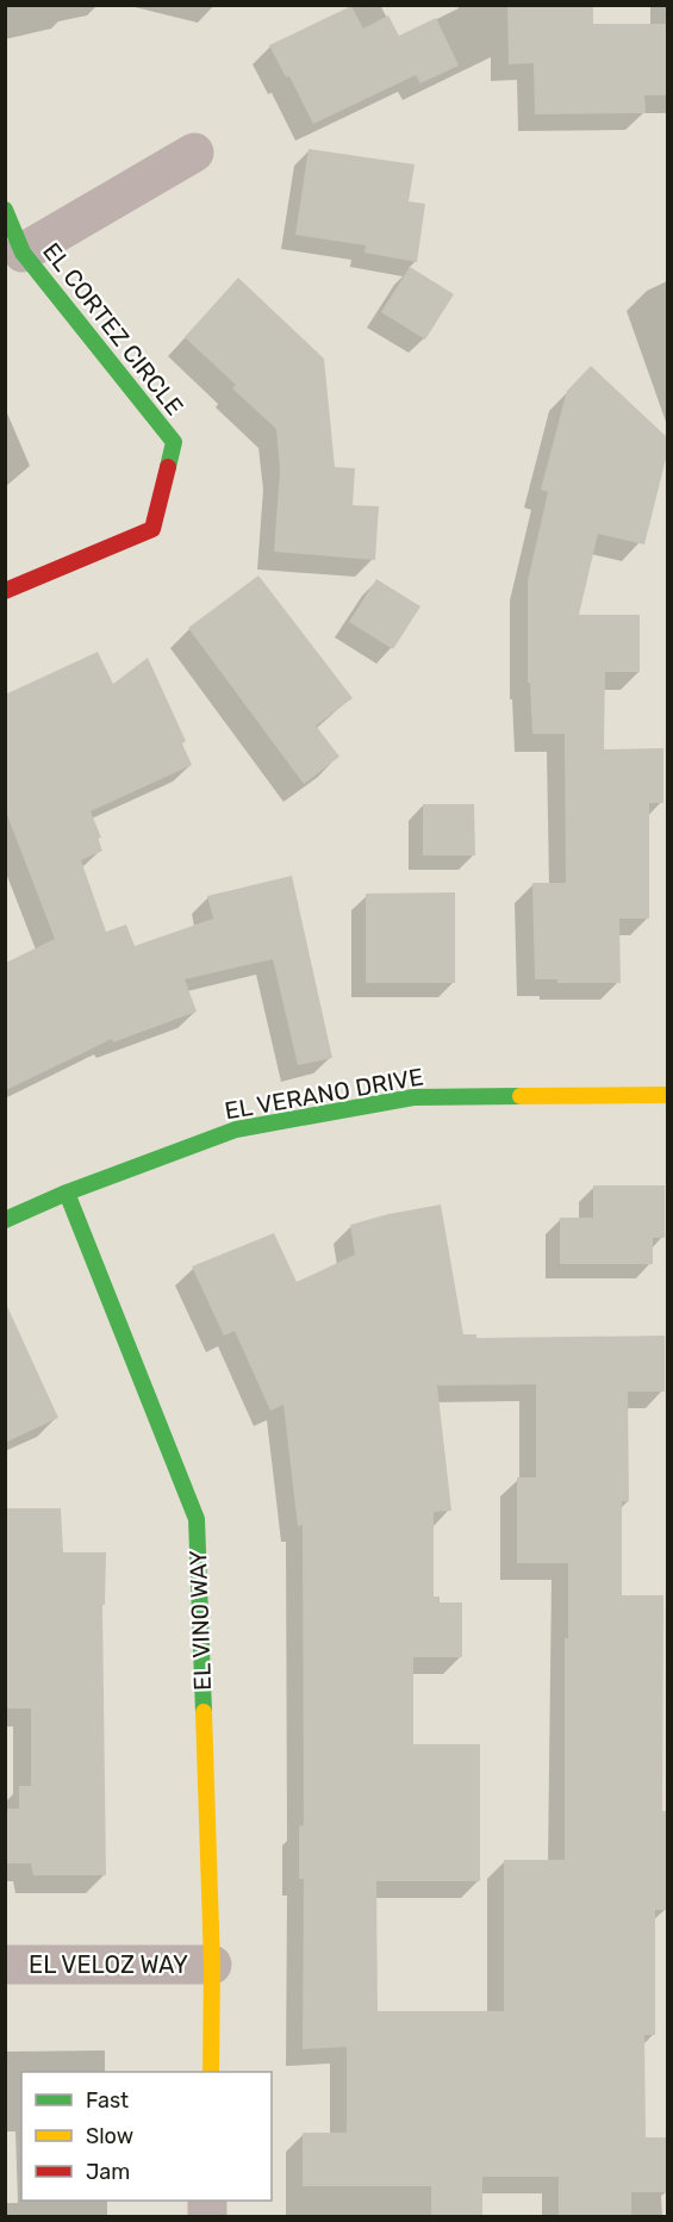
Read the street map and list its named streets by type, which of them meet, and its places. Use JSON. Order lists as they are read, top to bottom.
{
  "streets": {
    "street": [
      "EL CORTEZ CIRCLE",
      "EL VERANO DRIVE",
      "EL VINO WAY",
      "EL VELOZ WAY"
    ]
  },
  "crossings": [
    ["EL VERANO DRIVE", "EL VINO WAY"],
    ["EL VINO WAY", "EL VELOZ WAY"]
  ],
  "legend": ["Fast", "Slow", "Jam"]
}
